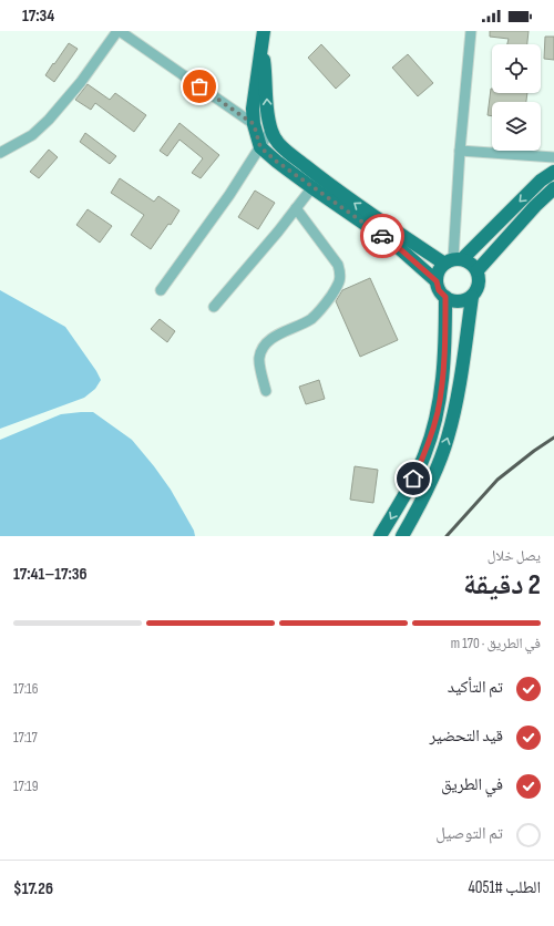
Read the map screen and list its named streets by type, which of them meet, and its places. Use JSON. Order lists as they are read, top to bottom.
{
  "page": {
    "status": "17:34",
    "heading": ["2 دقيقة", "يصل خلال", "17:36–17:41"],
    "panel": ["الطلب #4051", "$17.26"],
    "bar": "في الطريق · 170 m",
    "list": [
      ["تم التأكيد", "17:16"],
      ["قيد التحضير", "17:17"],
      ["في الطريق", "17:19"],
      "تم التوصيل"
    ]
  }
}
